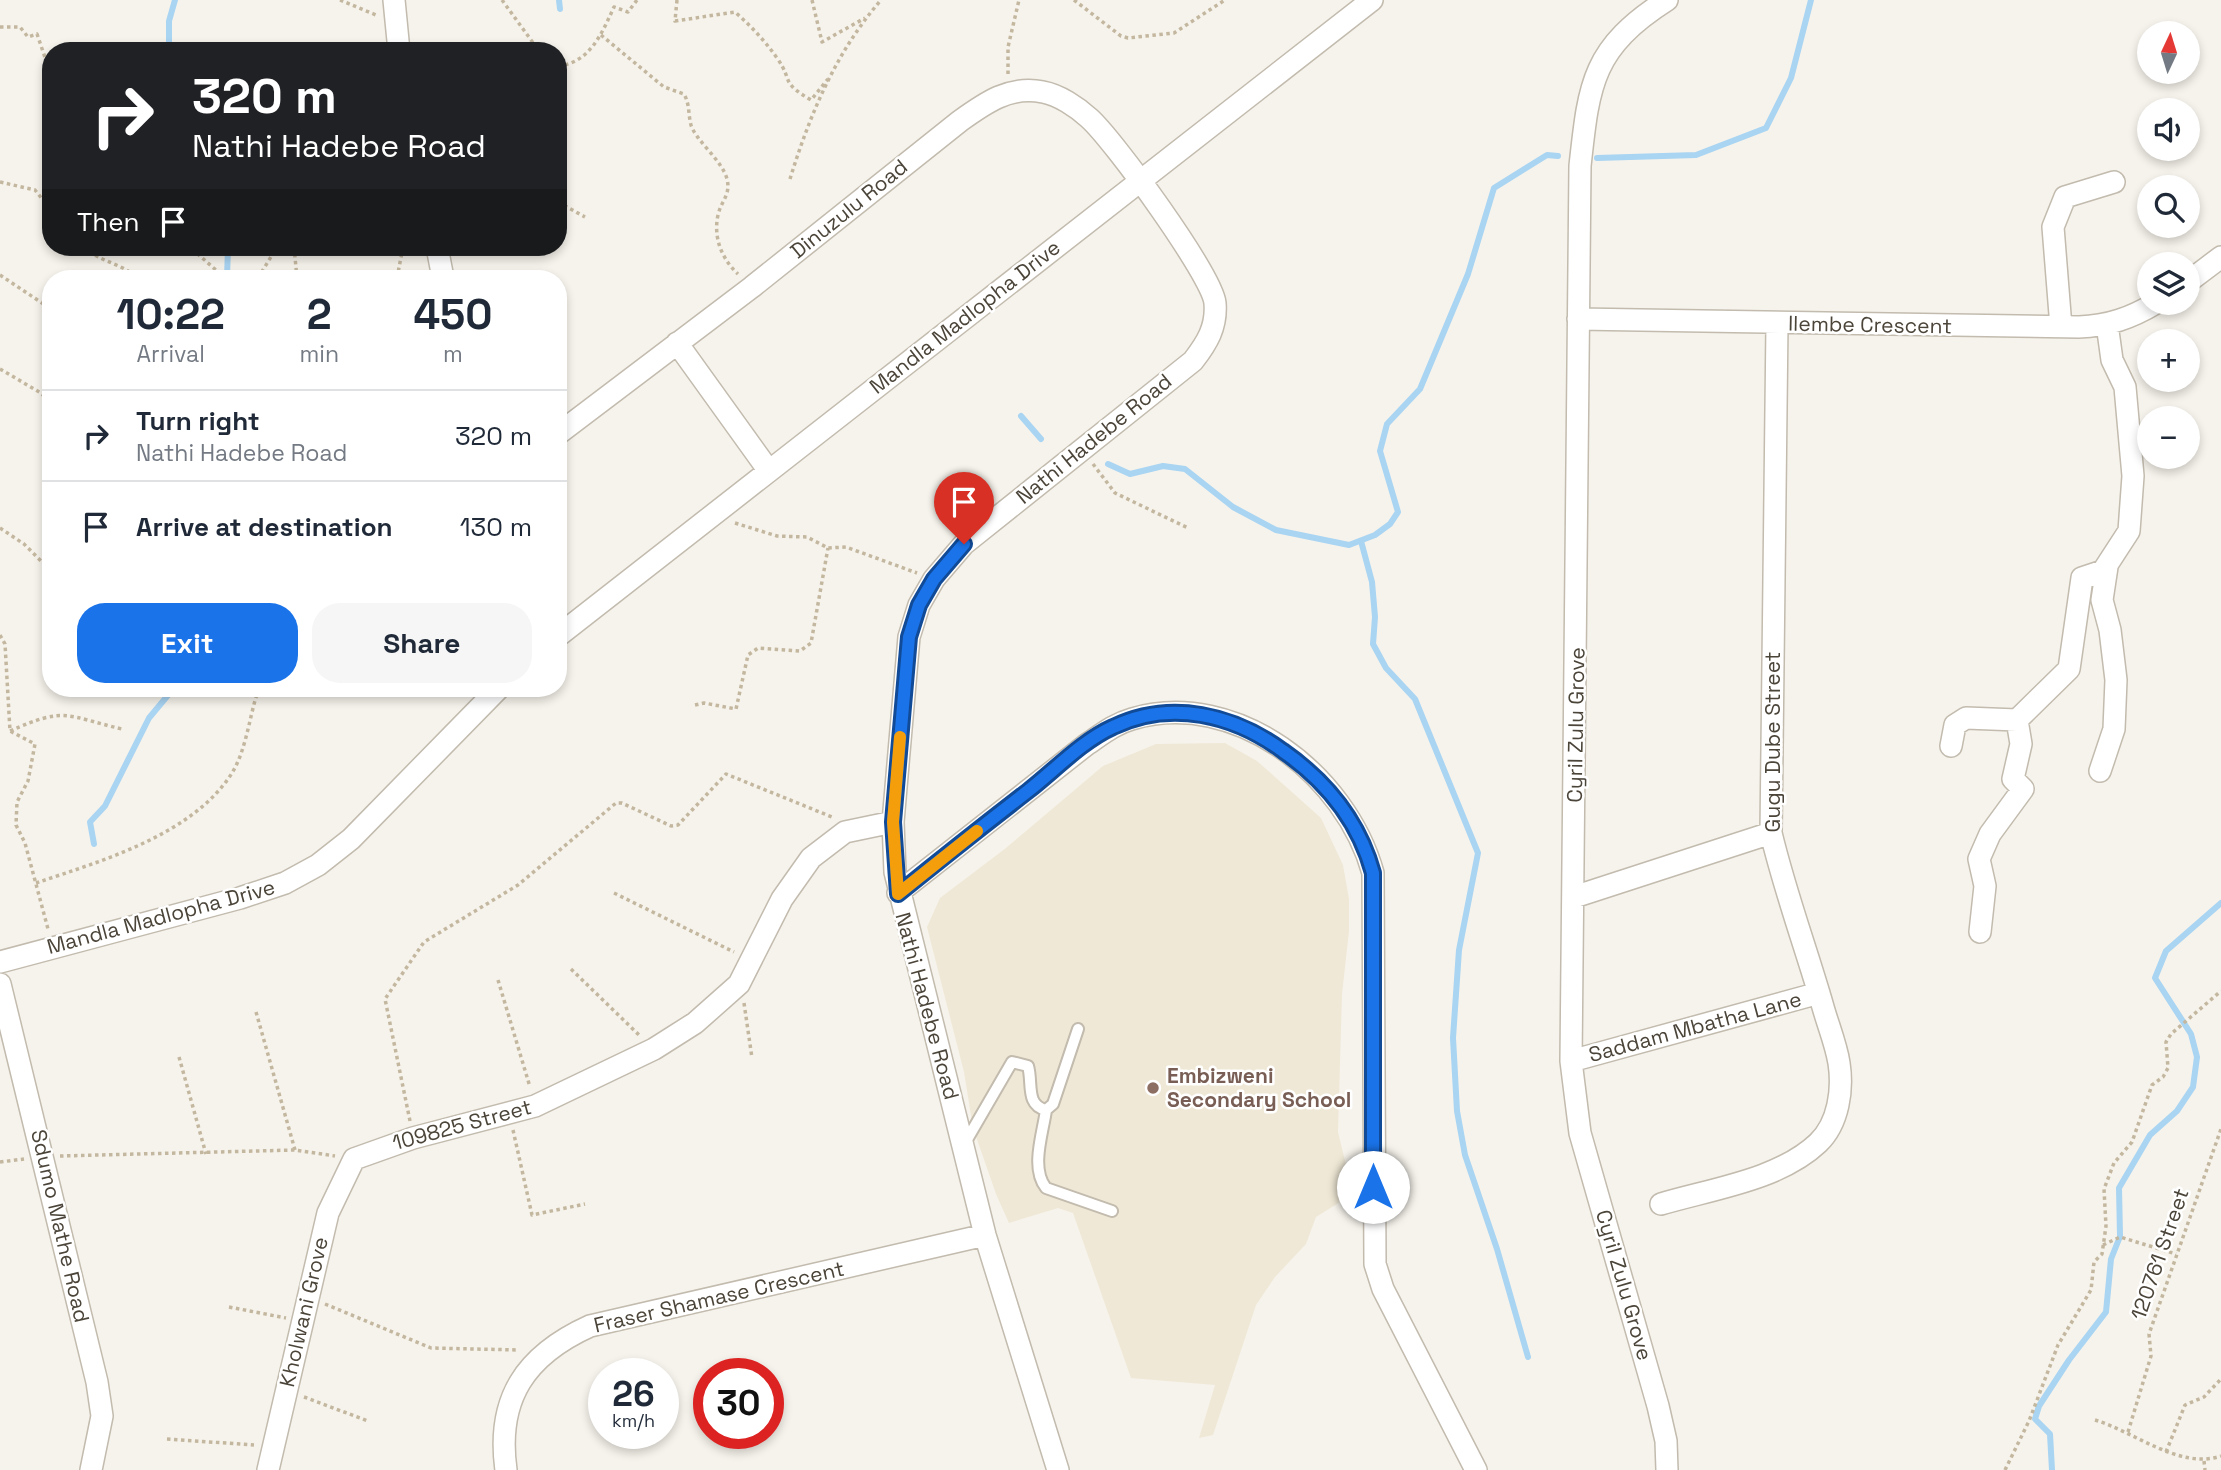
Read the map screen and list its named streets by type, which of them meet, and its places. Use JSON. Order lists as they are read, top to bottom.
{
  "streets": {
    "street": [
      "Dinuzulu Road",
      "Mandla Madlopha Drive",
      "Ilembe Crescent",
      "Nathi Hadebe Road",
      "Cyril Zulu Grove",
      "Gugu Dube Street",
      "Saddam Mbatha Lane",
      "109825 Street",
      "Sdumo Mathe Road",
      "Fraser Shamase Crescent",
      "Kholwani Grove"
    ],
    "path": ["120761 Street"]
  },
  "crossings": [
    ["Dinuzulu Road", "Mandla Madlopha Drive"],
    ["Dinuzulu Road", "Nathi Hadebe Road"],
    ["Mandla Madlopha Drive", "Nathi Hadebe Road"],
    ["Ilembe Crescent", "Cyril Zulu Grove"],
    ["Ilembe Crescent", "Gugu Dube Street"],
    ["Nathi Hadebe Road", "109825 Street"],
    ["Nathi Hadebe Road", "Fraser Shamase Crescent"],
    ["Cyril Zulu Grove", "Saddam Mbatha Lane"],
    ["Gugu Dube Street", "Saddam Mbatha Lane"],
    ["109825 Street", "Kholwani Grove"]
  ],
  "places": ["Embizweni Secondary School"],
  "north": "top",
  "page": {
    "map_buttons": ["+", "−"],
    "turn": ["320 m", "Nathi Hadebe Road"],
    "then": "Then",
    "eta": [
      "10:22",
      "Arrival",
      "2",
      "min",
      "450",
      "m"
    ],
    "list": [
      {
        "name": "Turn right",
        "note": "Nathi Hadebe Road",
        "value": "320 m"
      },
      {
        "name": "Arrive at destination",
        "value": "130 m"
      }
    ],
    "buttons": ["Exit", "Share"],
    "speed": "26 km/h",
    "limit": "30"
  }
}
